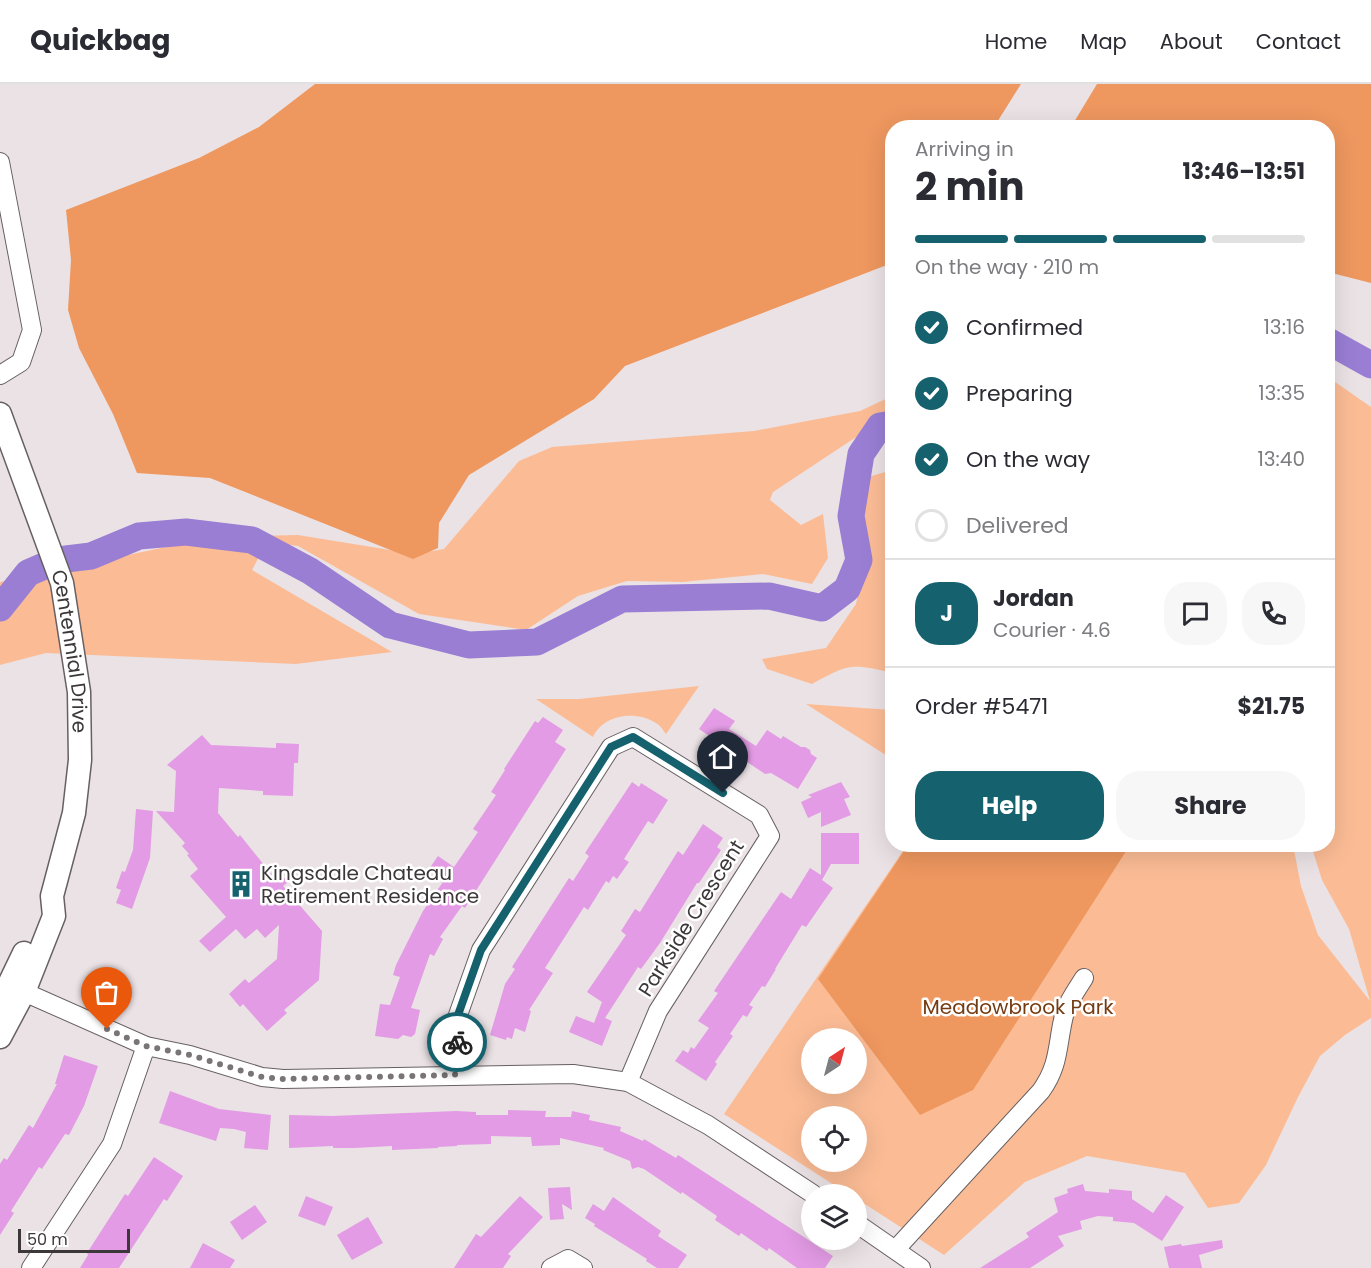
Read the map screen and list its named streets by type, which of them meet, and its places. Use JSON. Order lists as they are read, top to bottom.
{
  "streets": {
    "main road": ["Centennial Drive"],
    "street": ["Parkside Crescent"]
  },
  "parks": ["Meadowbrook Park"],
  "places": {
    "building": ["Kingsdale Chateau Retirement Residence"]
  },
  "scale_bar": "50 m",
  "north": "top right",
  "page": {
    "header": "Quickbag",
    "nav": [
      "Home",
      "Map",
      "About",
      "Contact"
    ],
    "heading": ["2 min", "Arriving in", "13:46–13:51"],
    "panel": [
      "Jordan",
      "Courier · 4.6",
      "Order #5471",
      "$21.75"
    ],
    "bar": "On the way · 210 m",
    "list": [
      ["Confirmed", "13:16"],
      ["Preparing", "13:35"],
      ["On the way", "13:40"],
      "Delivered"
    ],
    "round": "J",
    "buttons": ["Help", "Share"],
    "scale": "50 m"
  }
}
